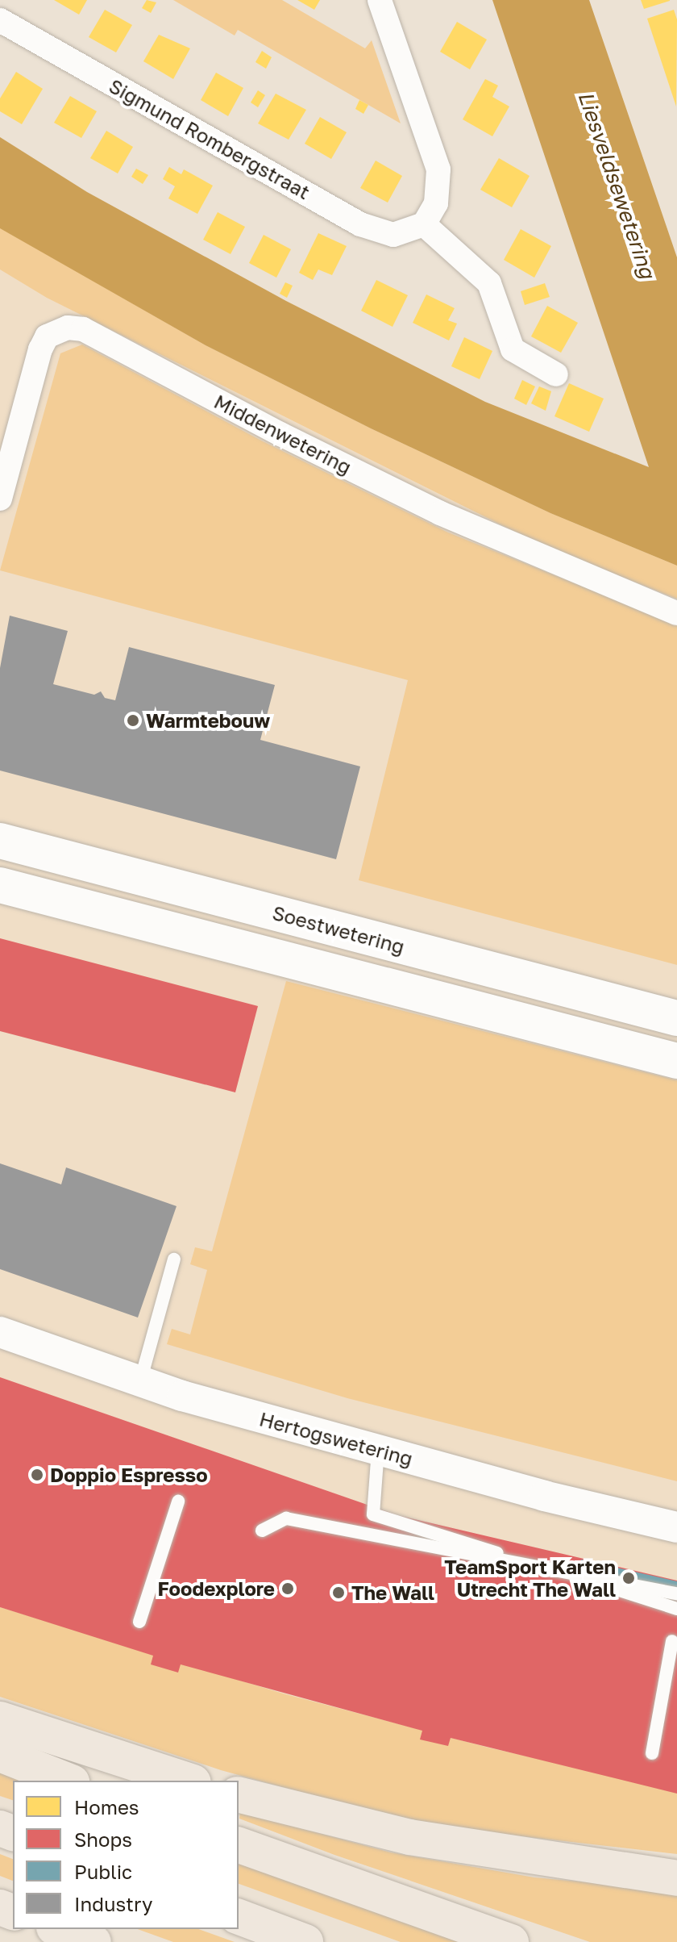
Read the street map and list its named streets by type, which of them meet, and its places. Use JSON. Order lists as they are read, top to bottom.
{
  "streets": {
    "main road": ["Soestwetering"],
    "street": ["Sigmund Rombergstraat", "Middenwetering", "Hertogswetering"]
  },
  "water": ["Liesveldsewetering"],
  "places": [
    "Warmtebouw",
    "Doppio Espresso",
    "TeamSport Karten Utrecht The Wall",
    "Foodexplore",
    "The Wall"
  ],
  "legend": [
    "Homes",
    "Shops",
    "Public",
    "Industry"
  ]
}
